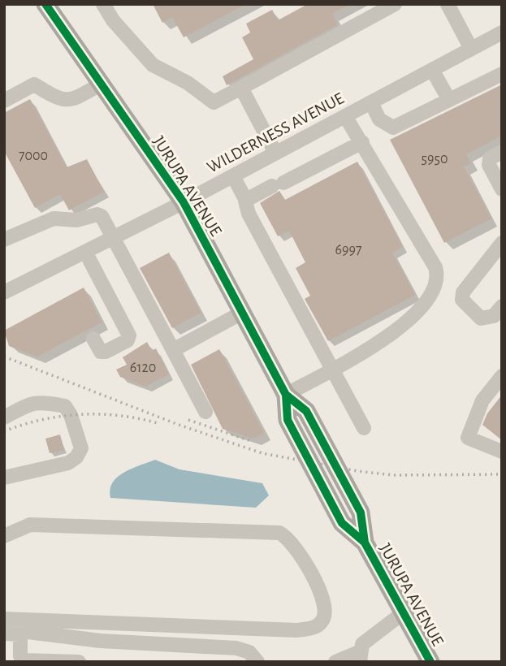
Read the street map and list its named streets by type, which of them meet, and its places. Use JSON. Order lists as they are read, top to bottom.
{
  "streets": {
    "main road": ["JURUPA AVENUE"],
    "street": ["WILDERNESS AVENUE"]
  },
  "crossings": [
    ["WILDERNESS AVENUE", "JURUPA AVENUE"]
  ],
  "house_numbers": [
    "7000",
    "5950",
    "6997",
    "6120"
  ]
}
